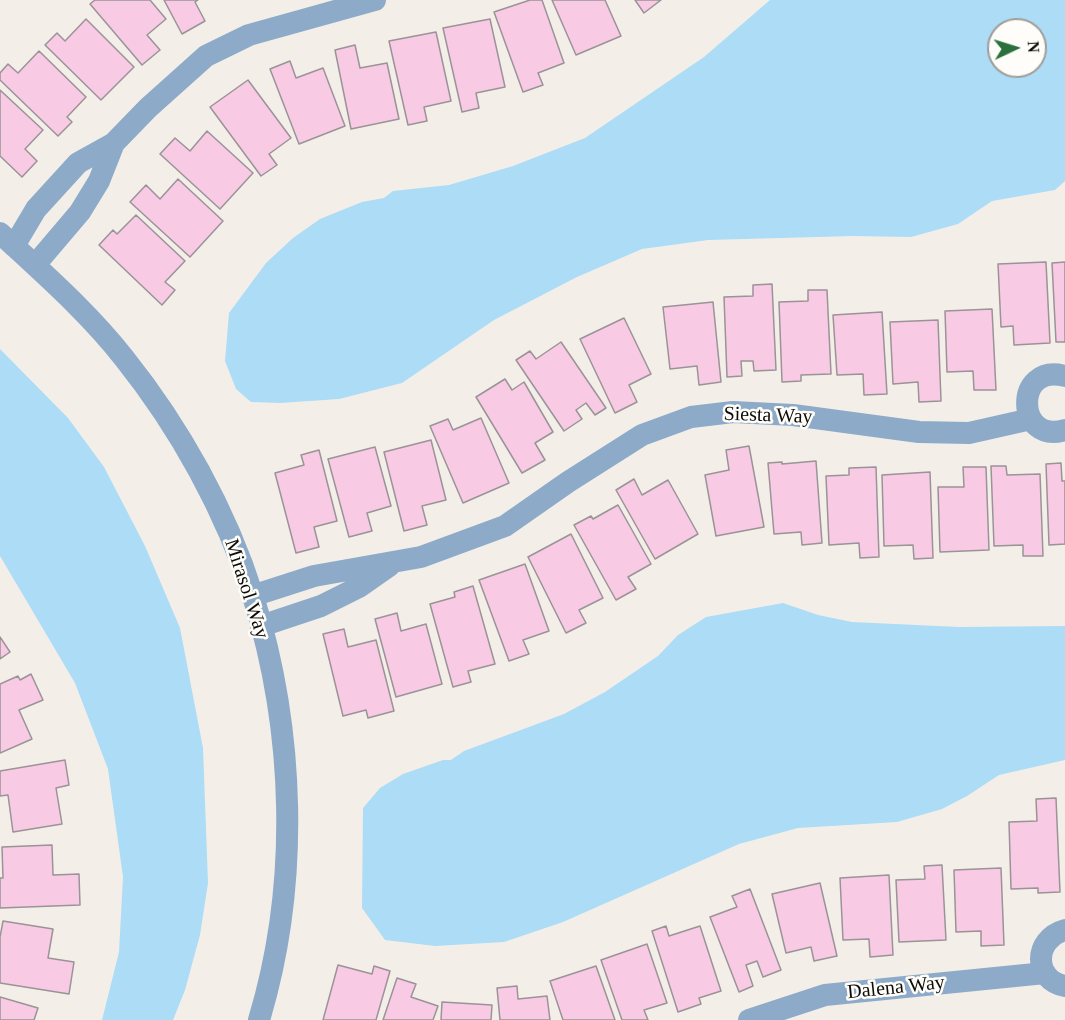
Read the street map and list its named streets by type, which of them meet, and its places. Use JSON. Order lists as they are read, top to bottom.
{
  "streets": {
    "street": ["Siesta Way", "Mirasol Way", "Dalena Way"]
  },
  "crossings": [
    ["Siesta Way", "Mirasol Way"]
  ],
  "north": "right"
}
